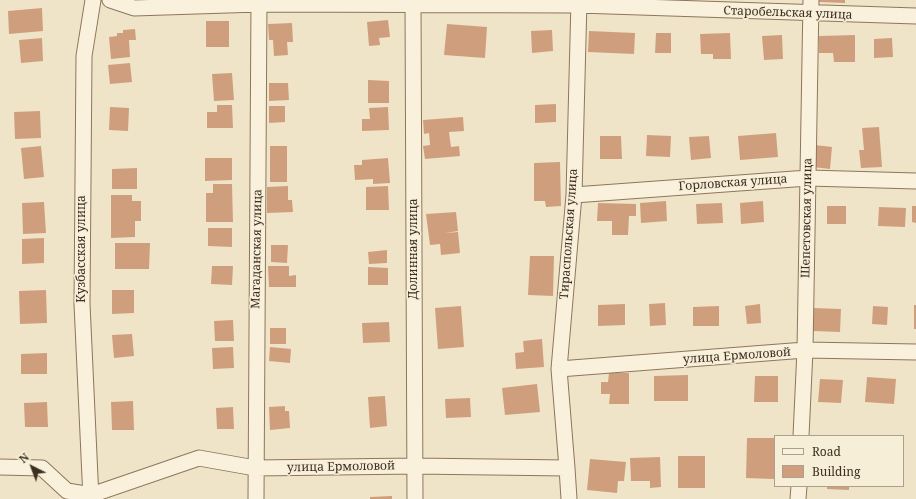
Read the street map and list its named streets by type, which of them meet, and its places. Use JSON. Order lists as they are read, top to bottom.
{
  "streets": {
    "street": [
      "Старобельская улица",
      "Горловская улица",
      "Шепетовская улица",
      "Тираспольская улица",
      "Кузбасская улица",
      "Магаданская улица",
      "Долинная улица",
      "улица Ермоловой"
    ]
  },
  "crossings": [
    ["Старобельская улица", "Шепетовская улица"],
    ["Старобельская улица", "Тираспольская улица"],
    ["Старобельская улица", "Магаданская улица"],
    ["Старобельская улица", "Долинная улица"],
    ["Горловская улица", "Шепетовская улица"],
    ["Горловская улица", "Тираспольская улица"],
    ["Шепетовская улица", "улица Ермоловой"],
    ["Тираспольская улица", "улица Ермоловой"],
    ["Кузбасская улица", "улица Ермоловой"],
    ["Магаданская улица", "улица Ермоловой"],
    ["Долинная улица", "улица Ермоловой"]
  ],
  "legend": ["Road", "Building"],
  "north": "top left"
}
